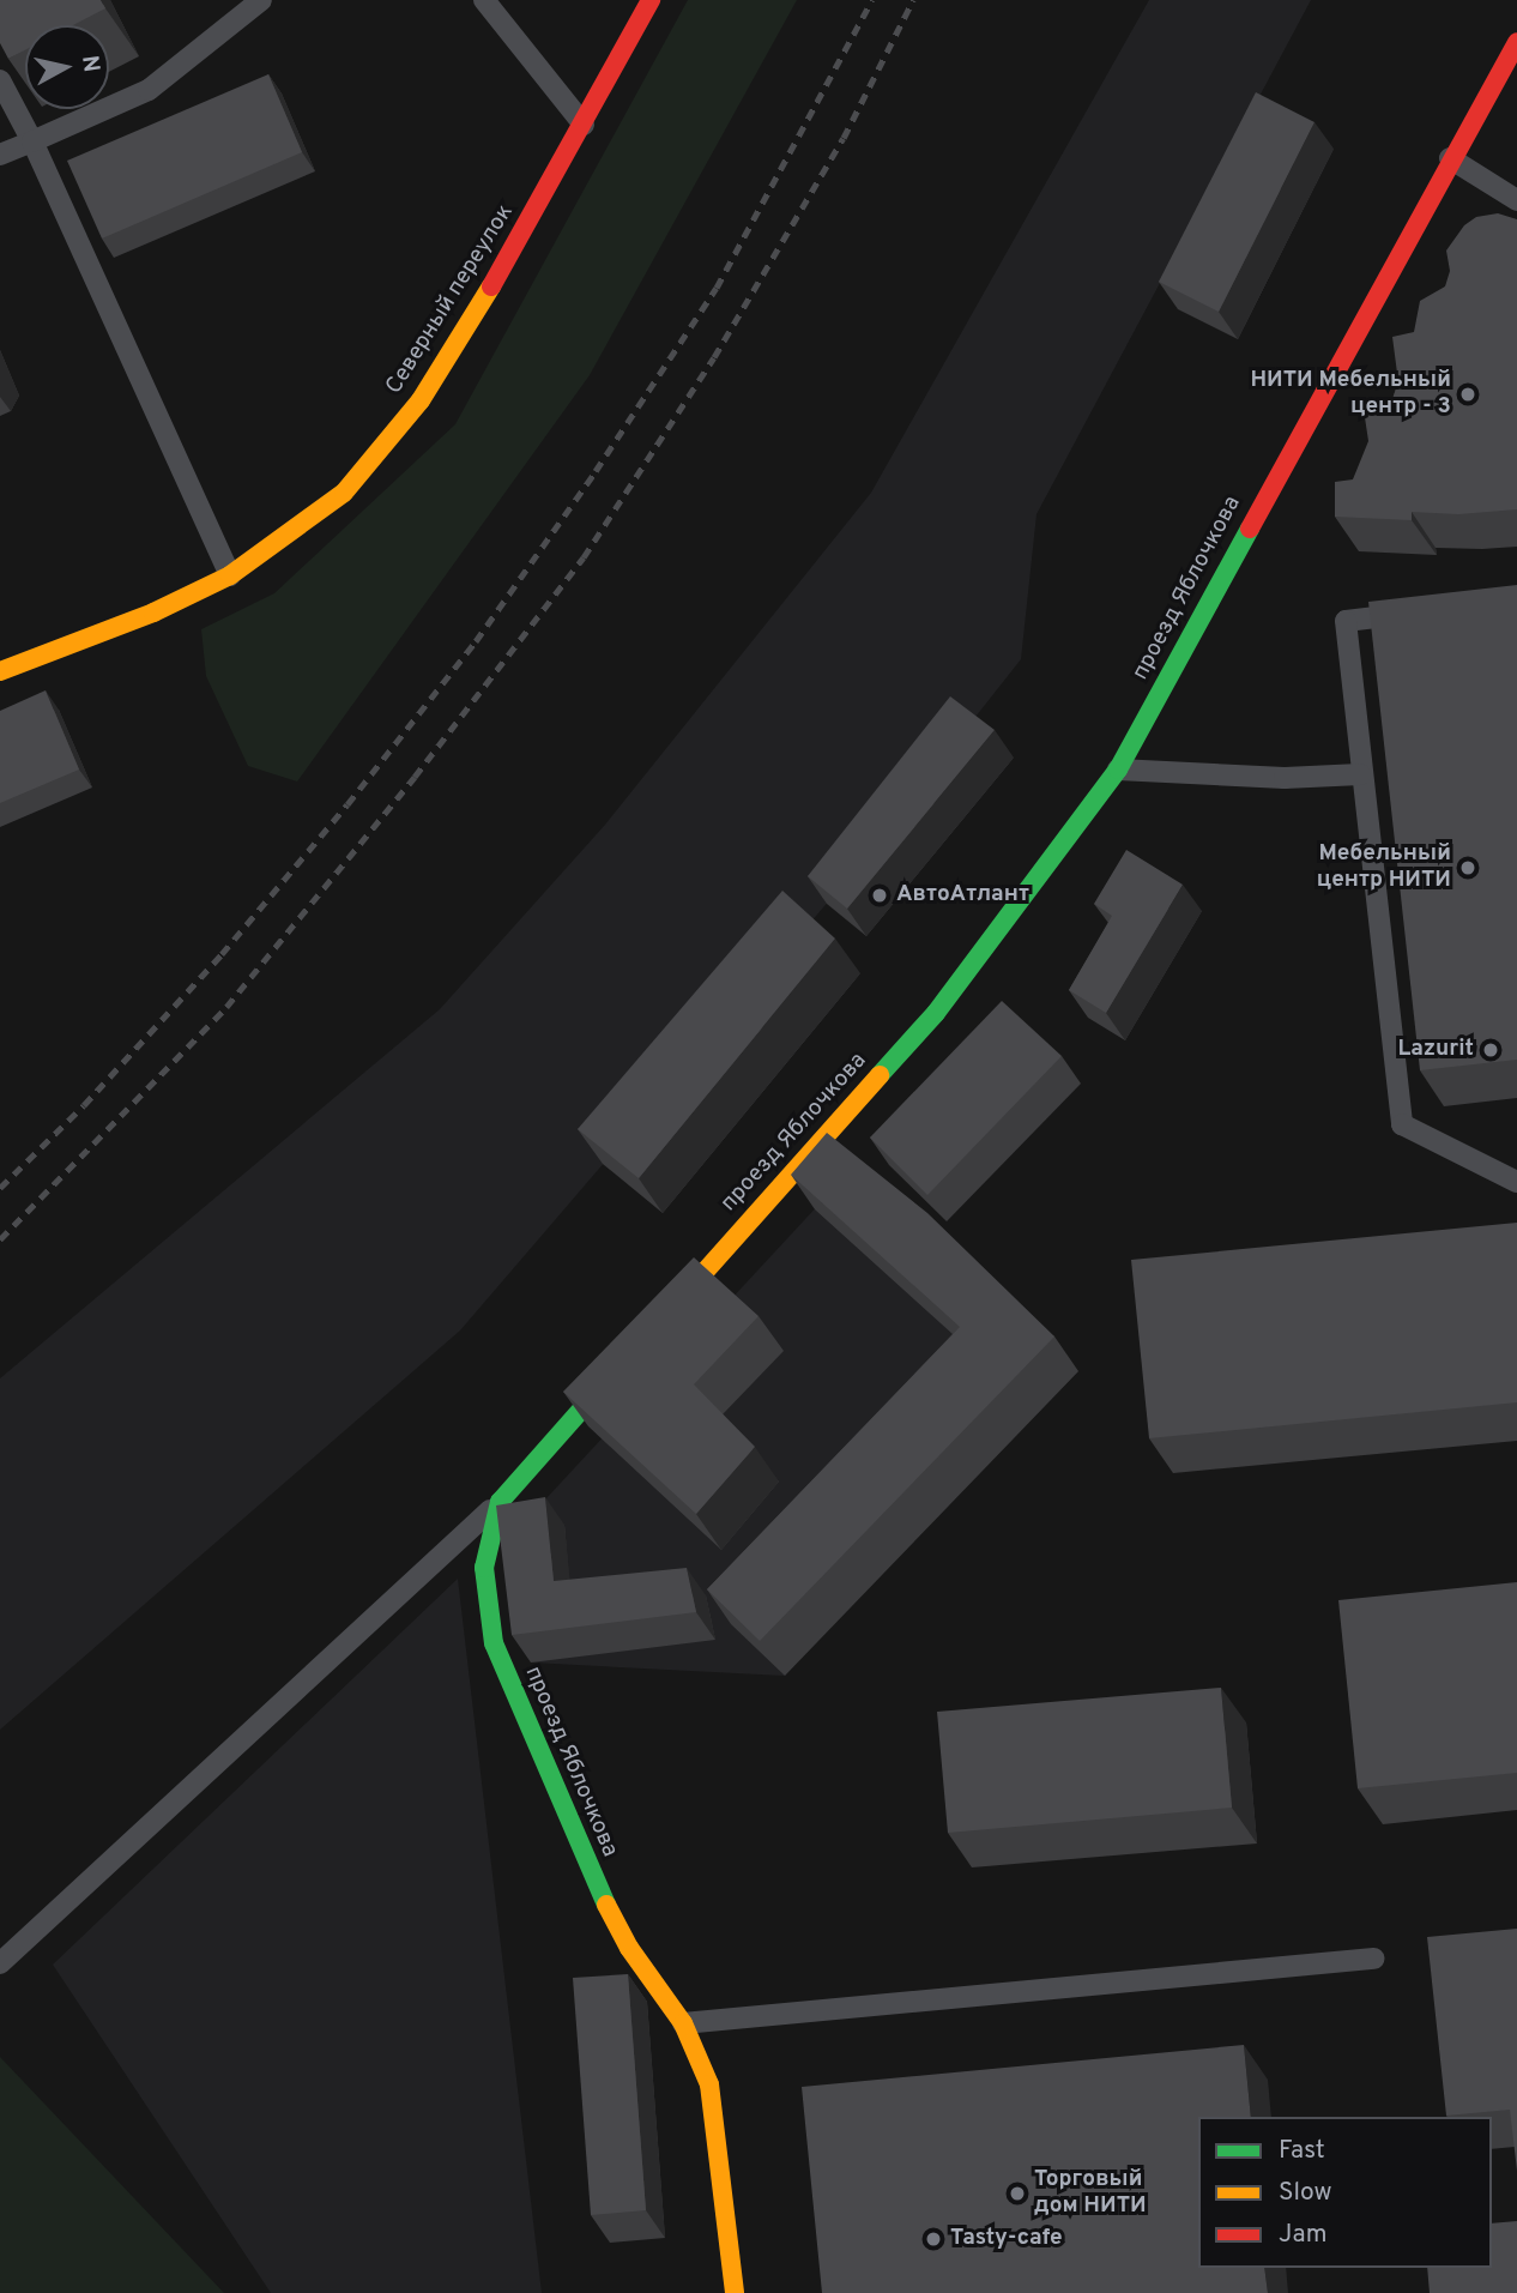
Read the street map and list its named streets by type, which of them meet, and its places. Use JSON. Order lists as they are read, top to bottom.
{
  "streets": {
    "street": ["Северный переулок", "проезд Яблочкова"]
  },
  "places": [
    "НИТИ Мебельный центр - 3",
    "Мебельный центр НИТИ",
    "АвтоАтлант",
    "Lazurit",
    "Торговый дом НИТИ",
    "Tasty-cafe"
  ],
  "legend": ["Fast", "Slow", "Jam"],
  "north": "right"
}
